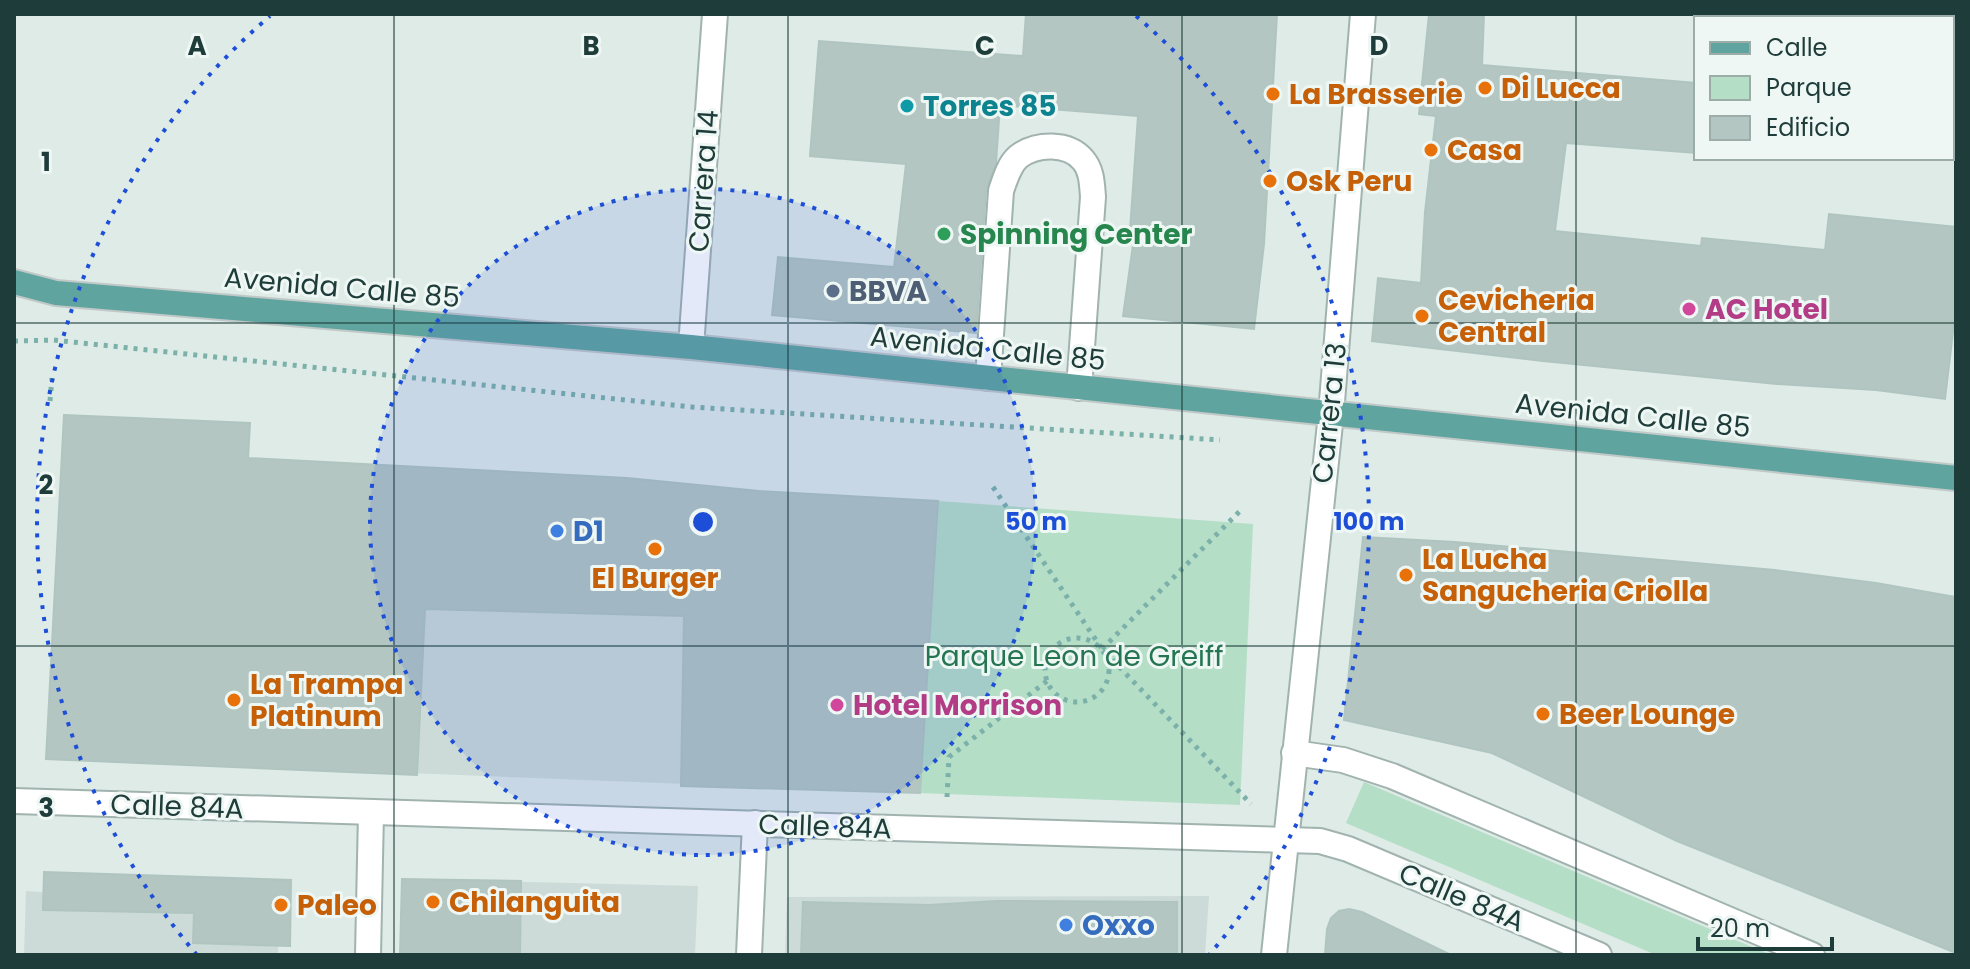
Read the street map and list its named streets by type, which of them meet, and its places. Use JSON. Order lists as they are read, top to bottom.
{
  "streets": {
    "main road": ["Avenida Calle 85"],
    "street": ["Carrera 14", "Carrera 13", "Calle 84A"]
  },
  "crossings": [
    ["Carrera 14", "Avenida Calle 85"],
    ["Avenida Calle 85", "Carrera 13"],
    ["Carrera 13", "Calle 84A"]
  ],
  "parks": ["Parque Leon de Greiff"],
  "places": [
    "Di Lucca",
    "La Brasserie",
    "Torres 85",
    "Casa",
    "Osk Peru",
    "Spinning Center",
    "BBVA",
    "AC Hotel",
    "Cevicheria Central",
    "D1",
    "El Burger",
    "La Lucha Sangucheria Criolla",
    "La Trampa Platinum",
    "Hotel Morrison",
    "Beer Lounge",
    "Chilanguita",
    "Paleo",
    "Oxxo"
  ],
  "legend": ["Calle", "Parque", "Edificio"],
  "scale_bar": "20 m",
  "grid": {
    "columns": [
      "A",
      "B",
      "C",
      "D"
    ],
    "rows": ["1", "2", "3"]
  },
  "rings": ["50 m", "100 m"]
}
